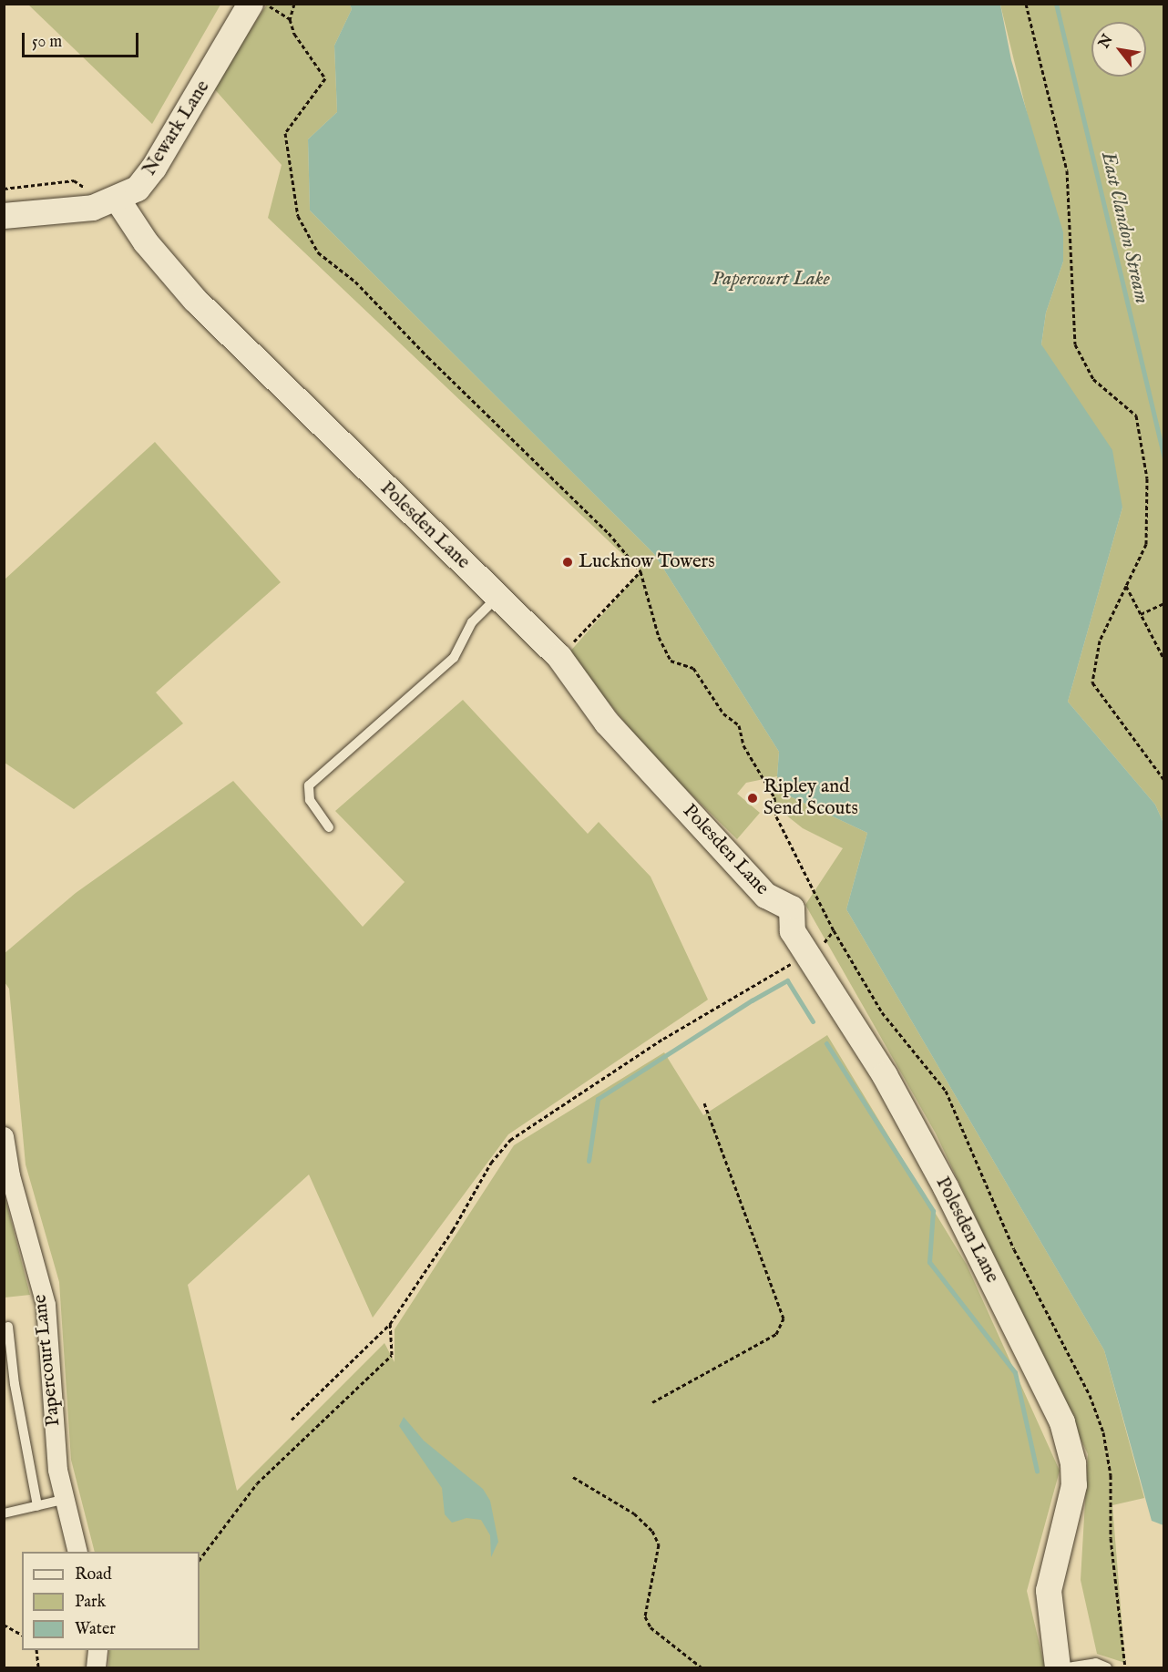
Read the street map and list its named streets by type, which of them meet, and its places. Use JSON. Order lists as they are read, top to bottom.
{
  "streets": {
    "street": ["Newark Lane", "Polesden Lane", "Papercourt Lane"]
  },
  "crossings": [
    ["Newark Lane", "Polesden Lane"]
  ],
  "water": ["East Clandon Stream", "Papercourt Lake"],
  "places": ["Lucknow Towers", "Ripley and Send Scouts"],
  "legend": ["Road", "Park", "Water"],
  "scale_bar": "50 m",
  "north": "top left"
}
